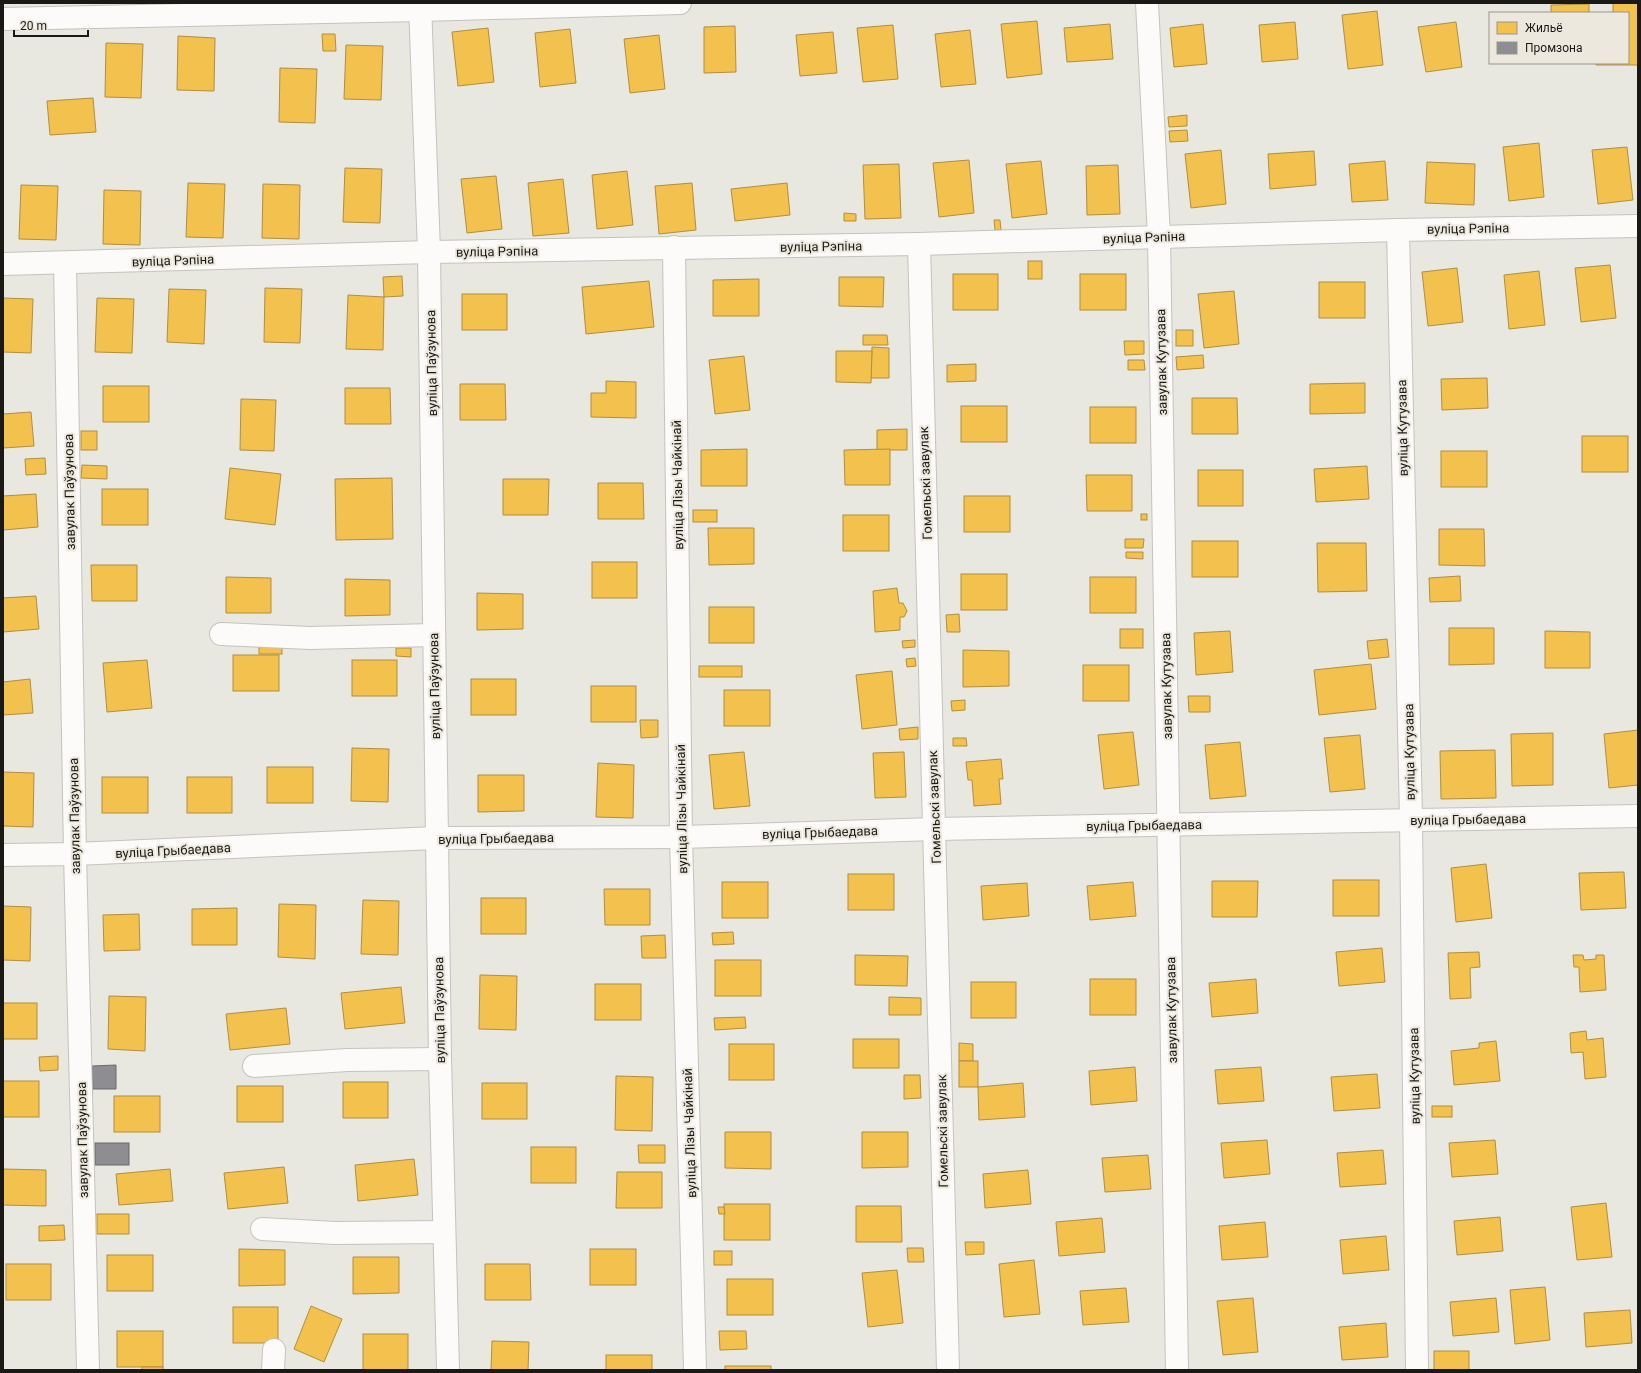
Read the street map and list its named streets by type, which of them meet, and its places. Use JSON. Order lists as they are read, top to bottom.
{
  "streets": {
    "street": [
      "вуліца Рэпіна",
      "завулак Кутузава",
      "вуліца Паўзунова",
      "вуліца Кутузава",
      "Гомельскі завулак",
      "вуліца Лізы Чайкінай",
      "завулак Паўзунова",
      "вуліца Грыбаедава"
    ]
  },
  "crossings": [
    ["вуліца Рэпіна", "завулак Кутузава"],
    ["вуліца Рэпіна", "вуліца Паўзунова"],
    ["вуліца Рэпіна", "вуліца Кутузава"],
    ["вуліца Рэпіна", "Гомельскі завулак"],
    ["вуліца Рэпіна", "вуліца Лізы Чайкінай"],
    ["вуліца Рэпіна", "завулак Паўзунова"],
    ["завулак Кутузава", "вуліца Грыбаедава"],
    ["вуліца Паўзунова", "вуліца Грыбаедава"],
    ["вуліца Кутузава", "вуліца Грыбаедава"],
    ["Гомельскі завулак", "вуліца Грыбаедава"],
    ["вуліца Лізы Чайкінай", "вуліца Грыбаедава"],
    ["завулак Паўзунова", "вуліца Грыбаедава"]
  ],
  "legend": ["Жильё", "Промзона"],
  "scale_bar": "20 m"
}
